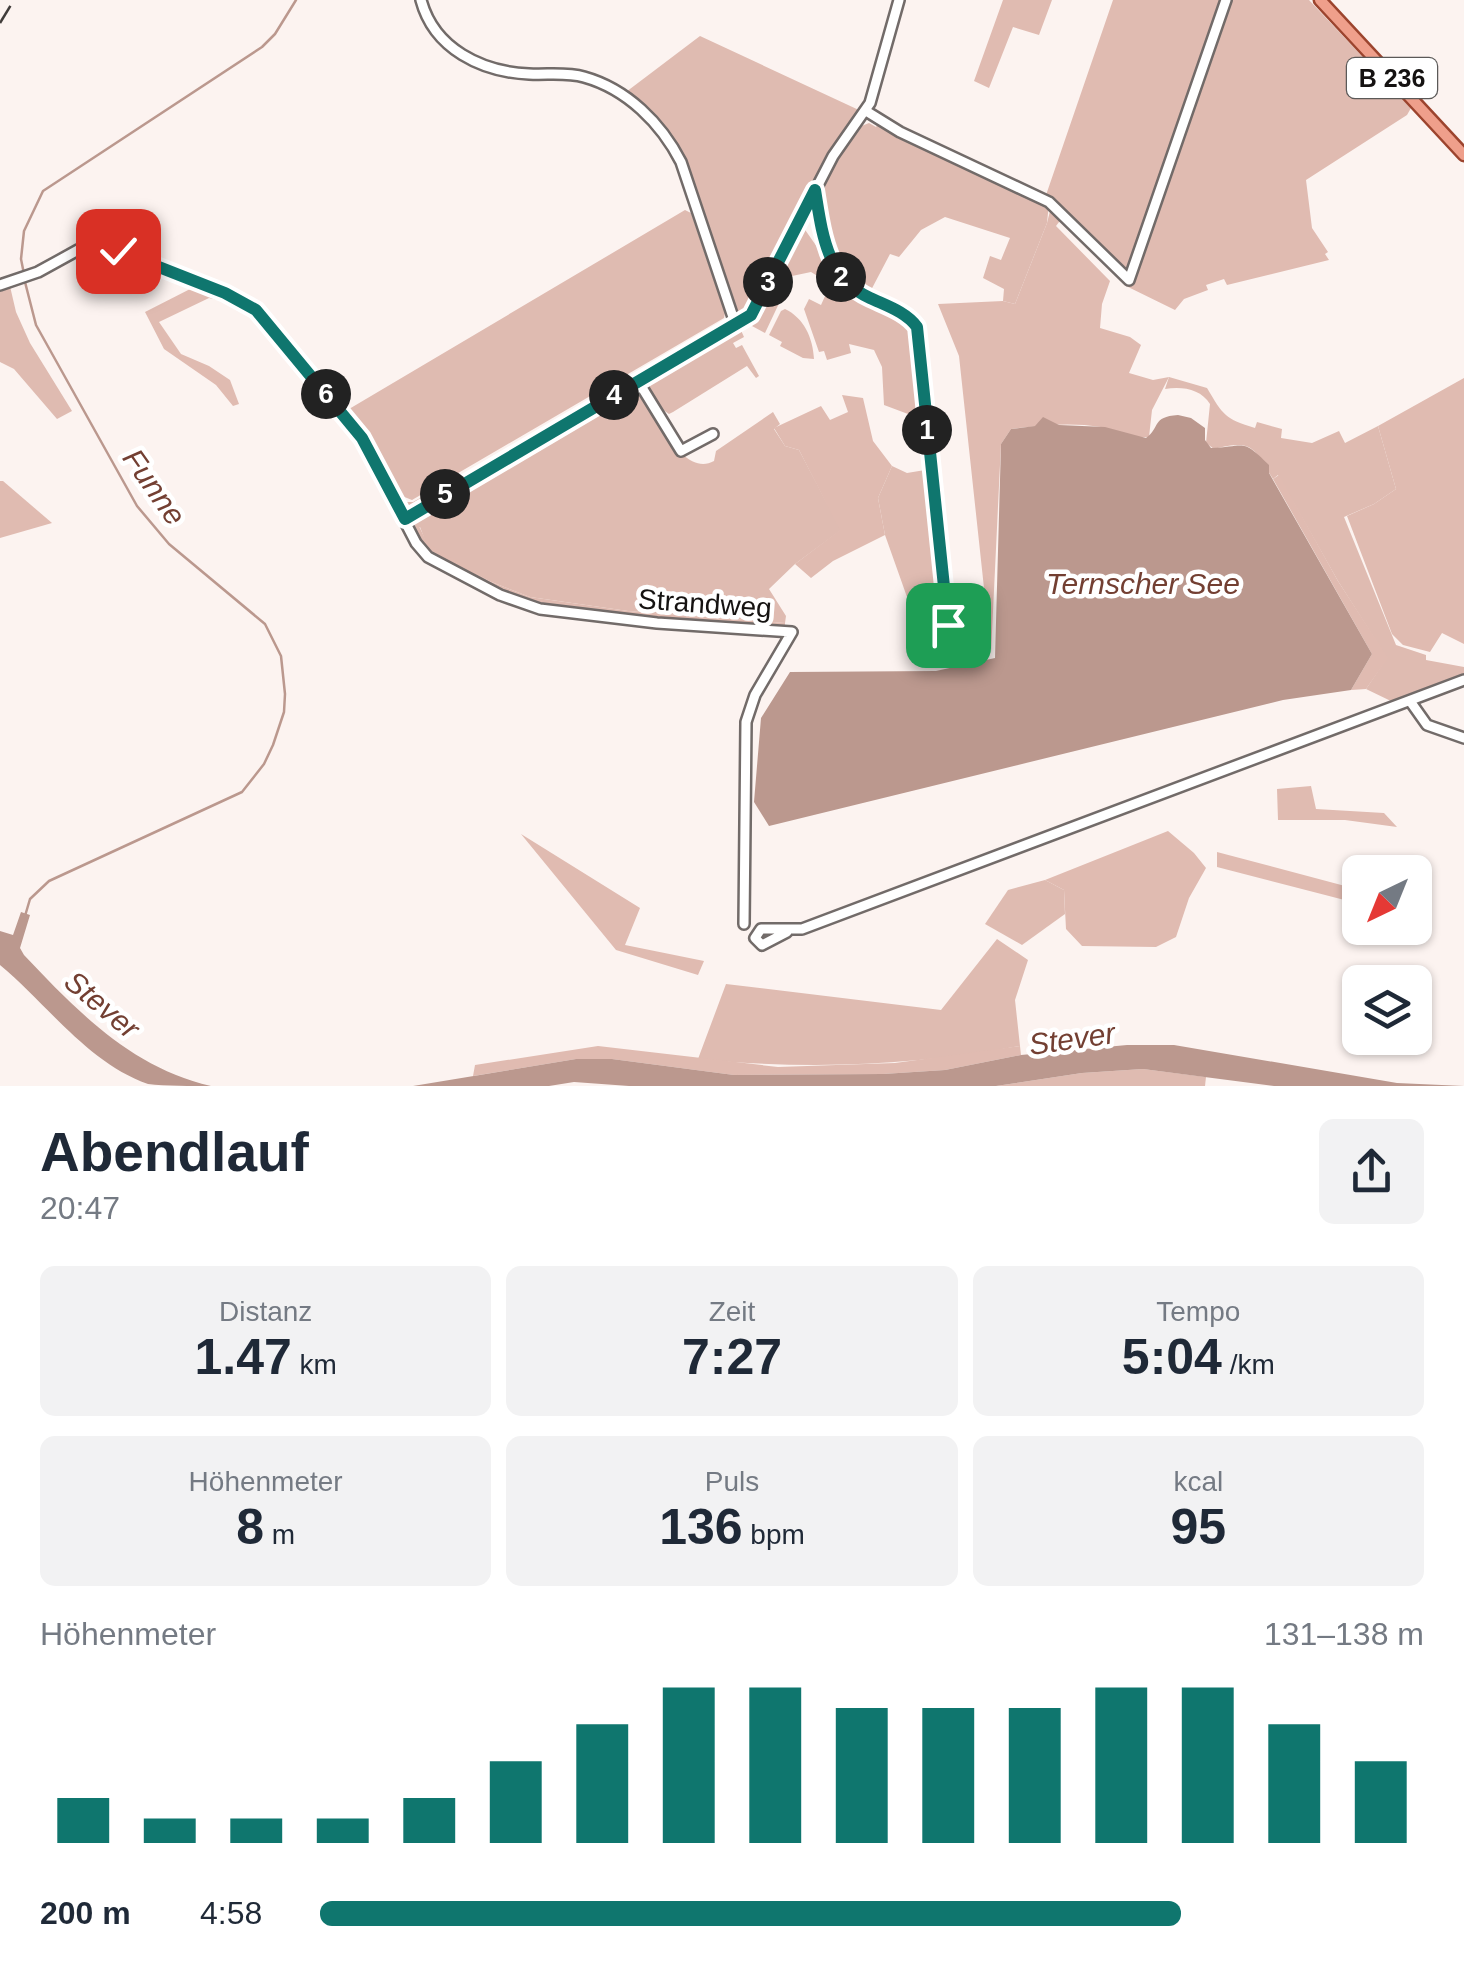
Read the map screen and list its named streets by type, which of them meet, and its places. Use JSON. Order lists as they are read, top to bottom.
{
  "streets": {
    "main road": ["B 236"],
    "street": ["Strandweg"]
  },
  "water": ["Funne", "Ternscher See", "Stever"],
  "north": "bottom left",
  "page": {
    "pins": [
      "2",
      "3",
      "6",
      "4",
      "1",
      "5"
    ],
    "heading": ["Abendlauf", "20:47"],
    "stats": [
      ["Distanz", "1.47 km"],
      ["Zeit", "7:27"],
      ["Tempo", "5:04 /km"],
      ["Höhenmeter", "8 m"],
      ["Puls", "136 bpm"],
      ["kcal", "95"]
    ],
    "chart": ["Höhenmeter", "131–138 m"],
    "list": [
      {
        "name": "200 m",
        "note": "4:58"
      }
    ]
  }
}
